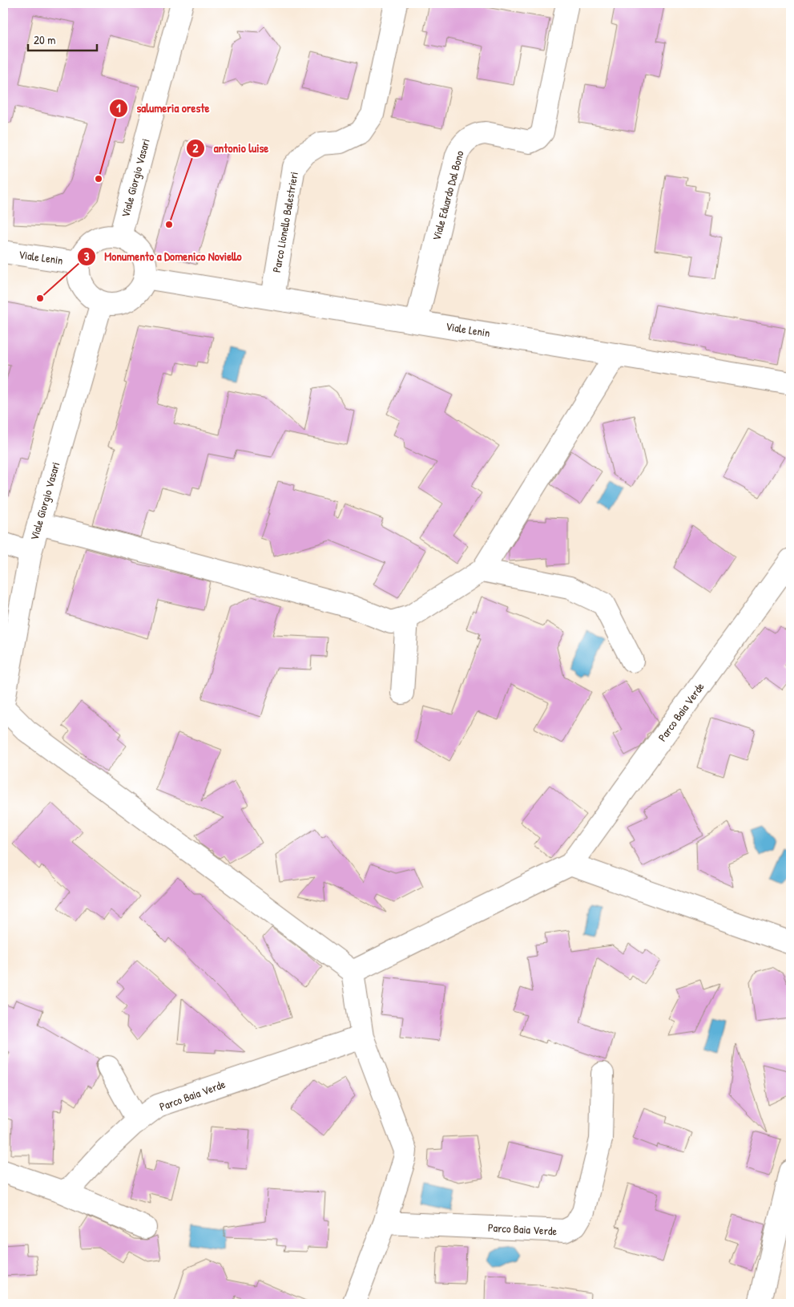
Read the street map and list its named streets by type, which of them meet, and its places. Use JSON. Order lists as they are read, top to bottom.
{
  "streets": {
    "street": [
      "Viale Giorgio Vasari",
      "Viale Eduardo Dal Bono",
      "Parco Lionello Balestrieri",
      "Viale Lenin",
      "Parco Baia Verde"
    ]
  },
  "crossings": [
    ["Viale Giorgio Vasari", "Viale Lenin"],
    ["Viale Eduardo Dal Bono", "Viale Lenin"],
    ["Parco Lionello Balestrieri", "Viale Lenin"]
  ],
  "places": ["salumeria oreste", "antonio luise", "Monumento a Domenico Noviello"],
  "scale_bar": "20 m"
}
